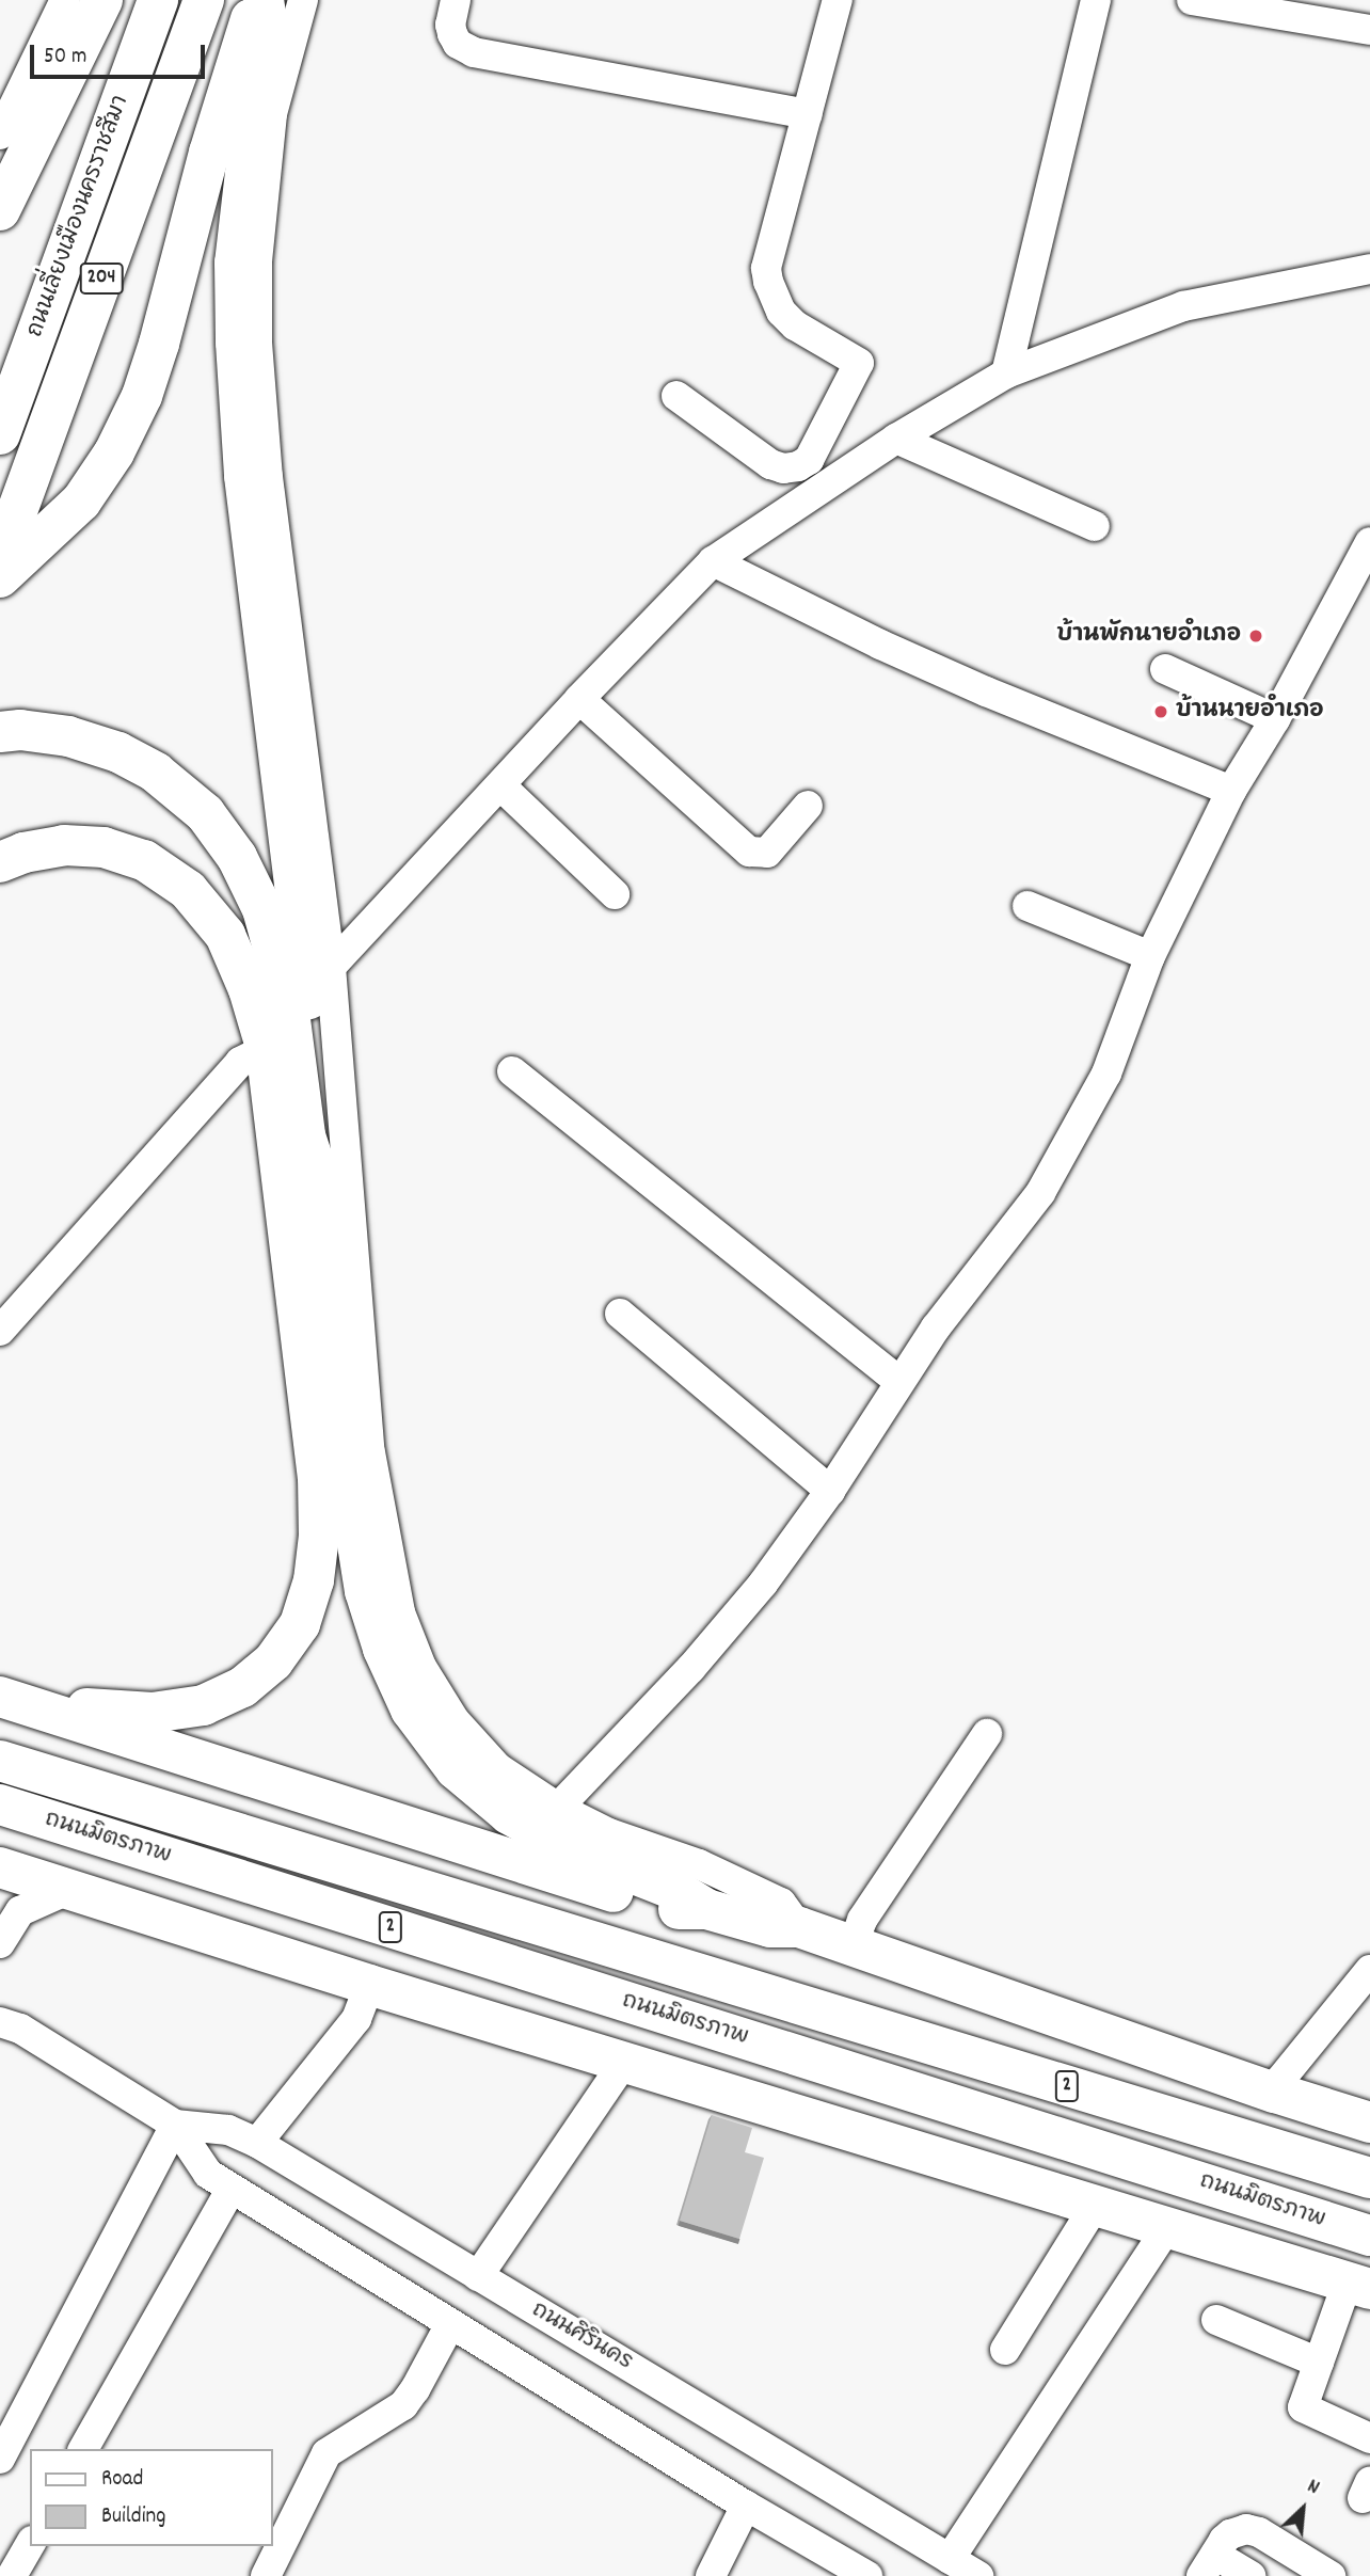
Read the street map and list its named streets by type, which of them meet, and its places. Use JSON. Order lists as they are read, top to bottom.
{
  "streets": {
    "highway": [
      "ถนนเลี่ยงเมืองนครราชสีมา",
      "204",
      "ถนนมิตรภาพ",
      "2"
    ],
    "street": ["ถนนศิรินคร"]
  },
  "places": ["บ้านพักนายอำเภอ", "บ้านนายอำเภอ"],
  "legend": ["Road", "Building"],
  "scale_bar": "50 m",
  "north": "top right"
}
